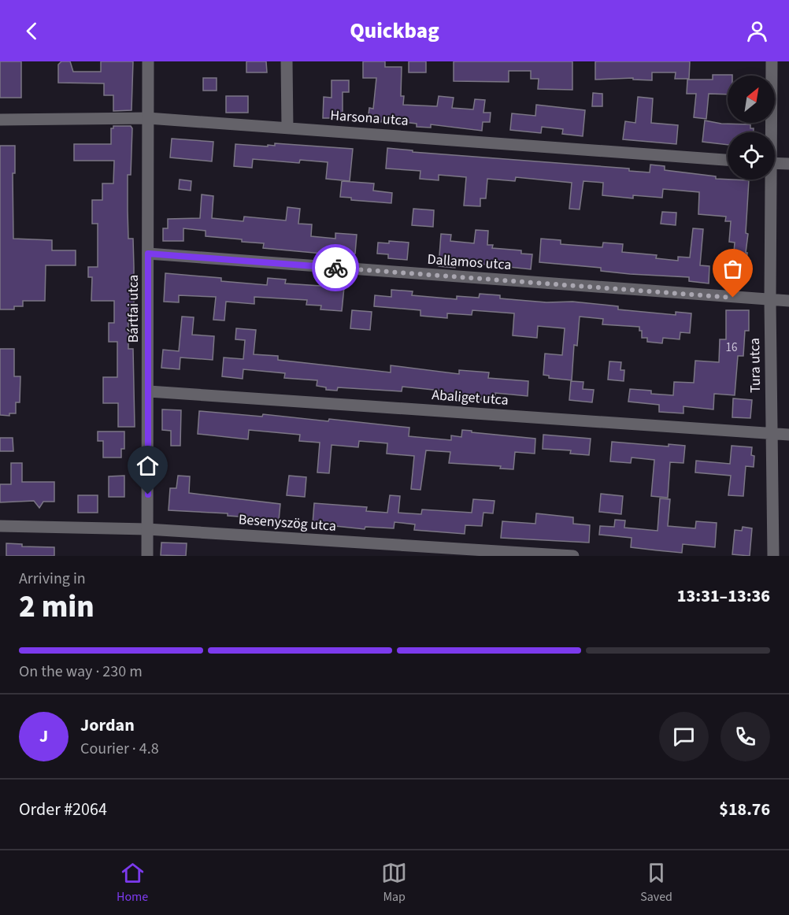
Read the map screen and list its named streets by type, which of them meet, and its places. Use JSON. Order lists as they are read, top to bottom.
{
  "streets": {
    "street": [
      "Harsona utca",
      "Dallamos utca",
      "Bártfai utca",
      "Tura utca",
      "Abaliget utca",
      "Besenyszög utca"
    ]
  },
  "crossings": [
    ["Harsona utca", "Bártfai utca"],
    ["Dallamos utca", "Bártfai utca"],
    ["Dallamos utca", "Tura utca"],
    ["Bártfai utca", "Abaliget utca"],
    ["Bártfai utca", "Besenyszög utca"],
    ["Tura utca", "Abaliget utca"]
  ],
  "house_numbers": ["16"],
  "north": "top right",
  "page": {
    "header": "Quickbag",
    "heading": ["2 min", "Arriving in", "13:31–13:36"],
    "panel": [
      "Jordan",
      "Courier · 4.8",
      "Order #2064",
      "$18.76"
    ],
    "bar": "On the way · 230 m",
    "round": "J",
    "tabs": ["Home", "Map", "Saved"]
  }
}
